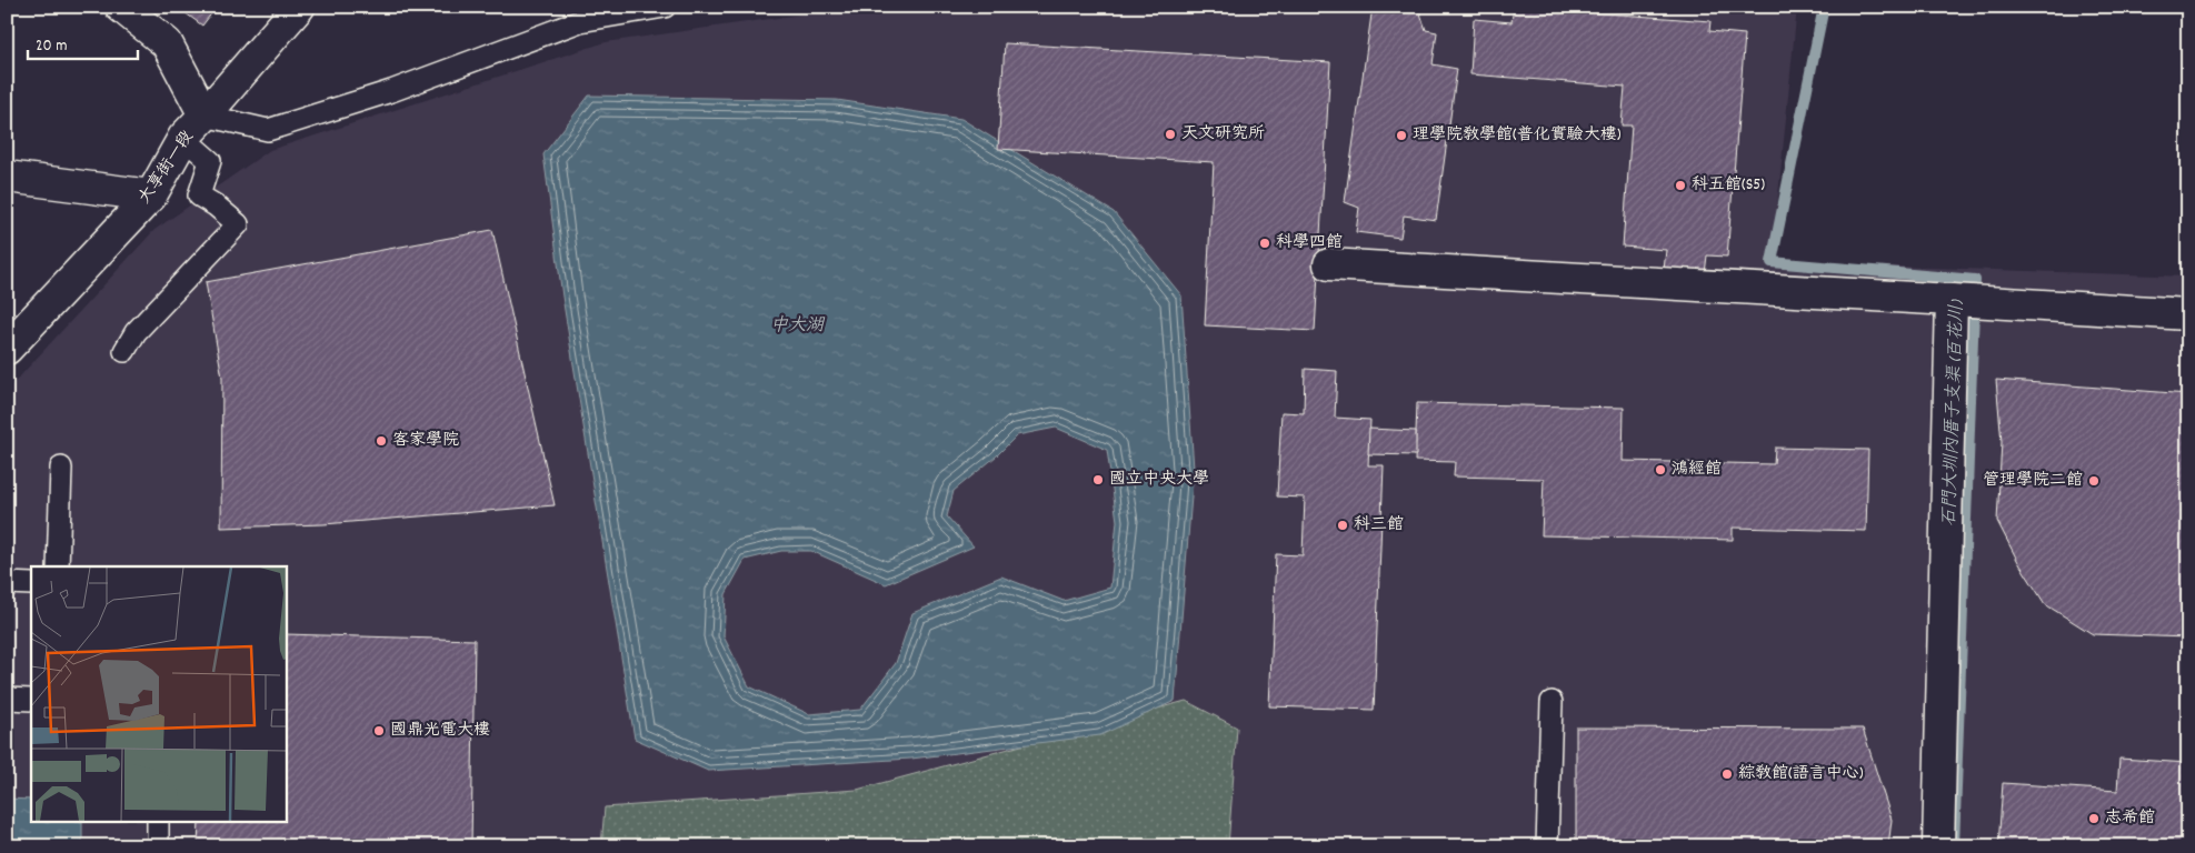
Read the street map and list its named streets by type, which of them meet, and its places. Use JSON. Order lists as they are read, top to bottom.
{
  "streets": {
    "street": ["大享街一段"]
  },
  "water": ["中大湖", "石門大圳內厝子支渠 (百花川)"],
  "places": [
    "天文研究所",
    "理學院教學館(普化實驗大樓)",
    "科五館(S5)",
    "科學四館",
    "客家學院",
    "鴻經館",
    "國立中央大學",
    "管理學院二館",
    "科三館",
    "國鼎光電大樓",
    "綜教館(語言中心)",
    "志希館"
  ],
  "scale_bar": "20 m"
}
